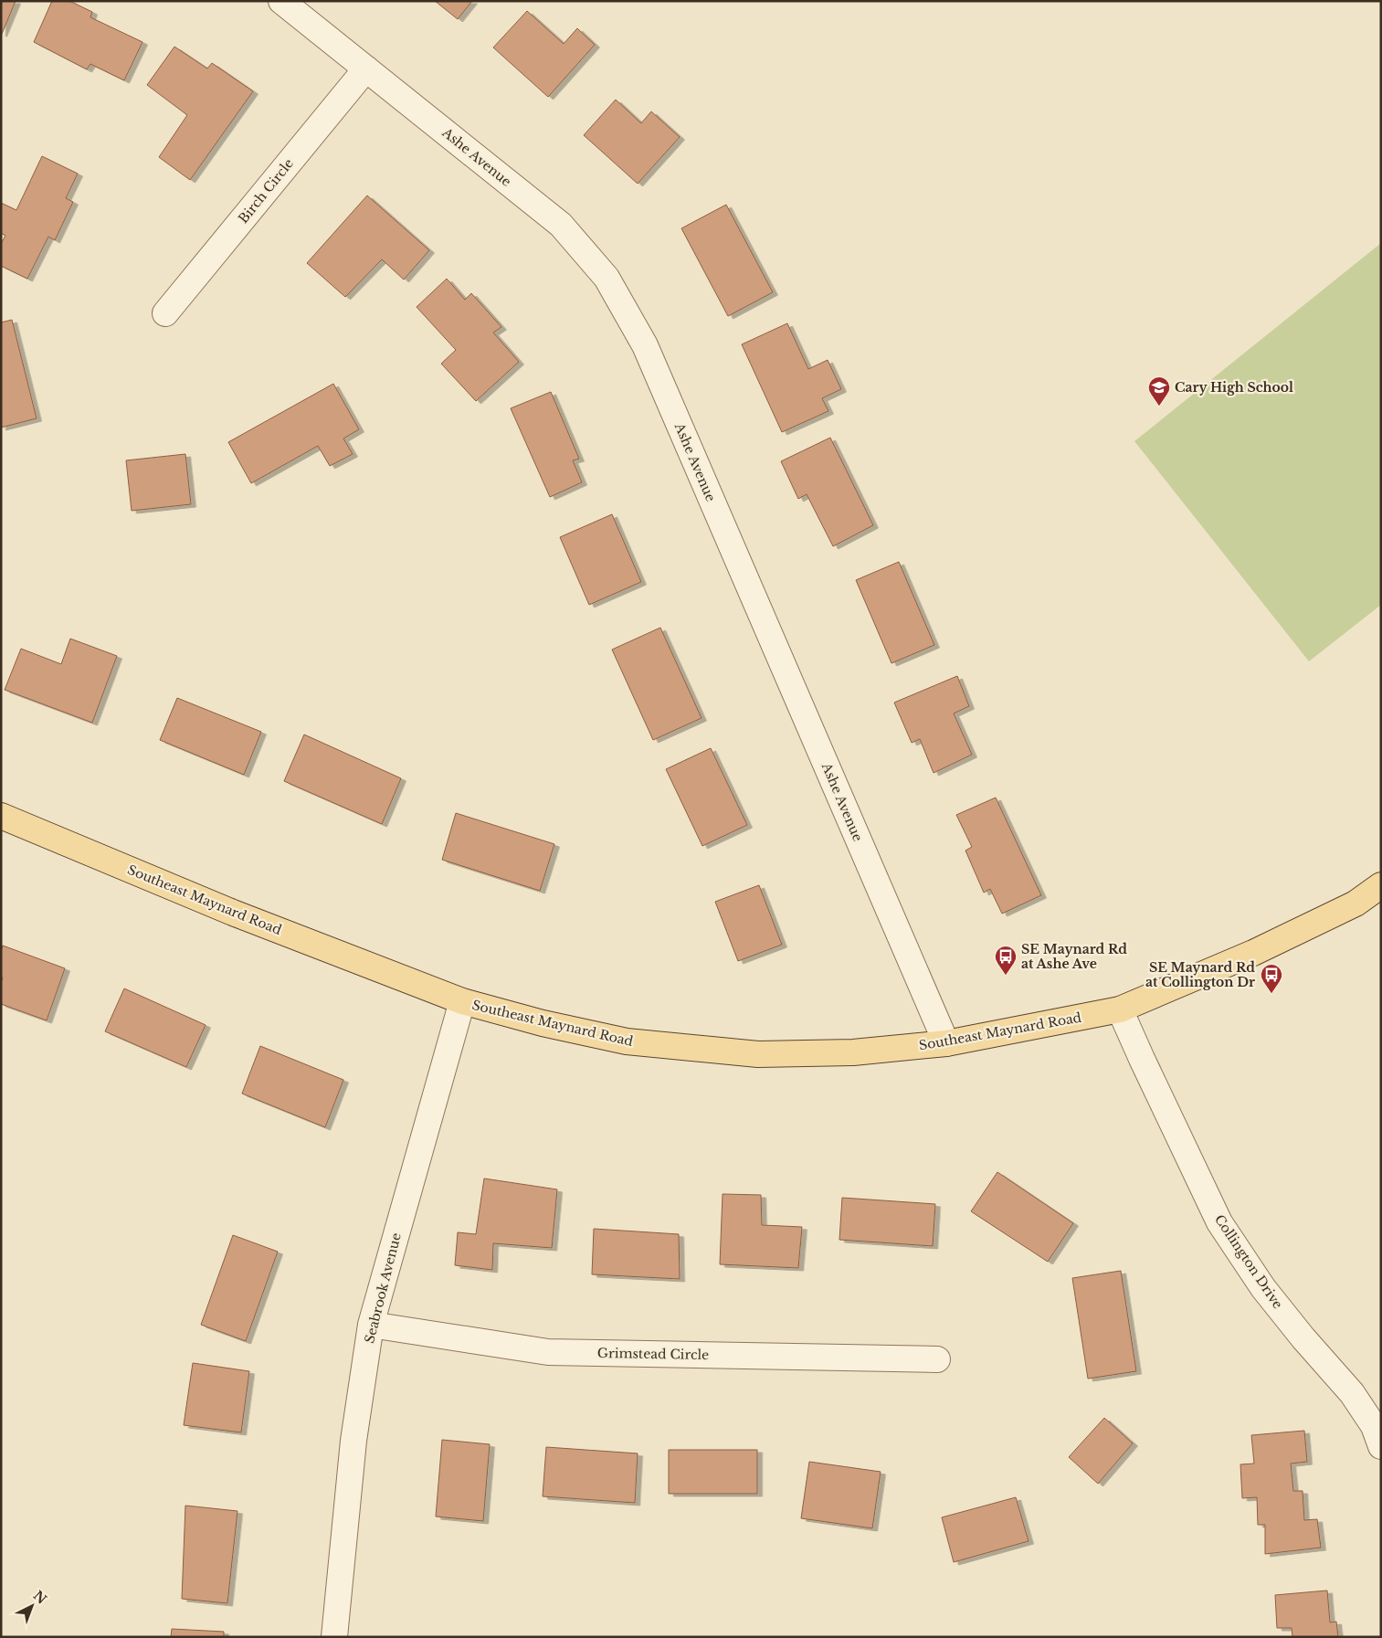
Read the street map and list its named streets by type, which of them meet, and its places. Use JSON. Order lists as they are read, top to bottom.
{
  "streets": {
    "main road": ["Southeast Maynard Road"],
    "street": [
      "Ashe Avenue",
      "Birch Circle",
      "Collington Drive",
      "Seabrook Avenue",
      "Grimstead Circle"
    ]
  },
  "crossings": [
    ["Ashe Avenue", "Birch Circle"],
    ["Ashe Avenue", "Southeast Maynard Road"],
    ["Southeast Maynard Road", "Collington Drive"],
    ["Southeast Maynard Road", "Seabrook Avenue"],
    ["Seabrook Avenue", "Grimstead Circle"]
  ],
  "places": {
    "school or university": ["Cary High School"],
    "bus stop": ["SE Maynard Rd at Ashe Ave", "SE Maynard Rd at Collington Dr"]
  },
  "north": "top right"
}
